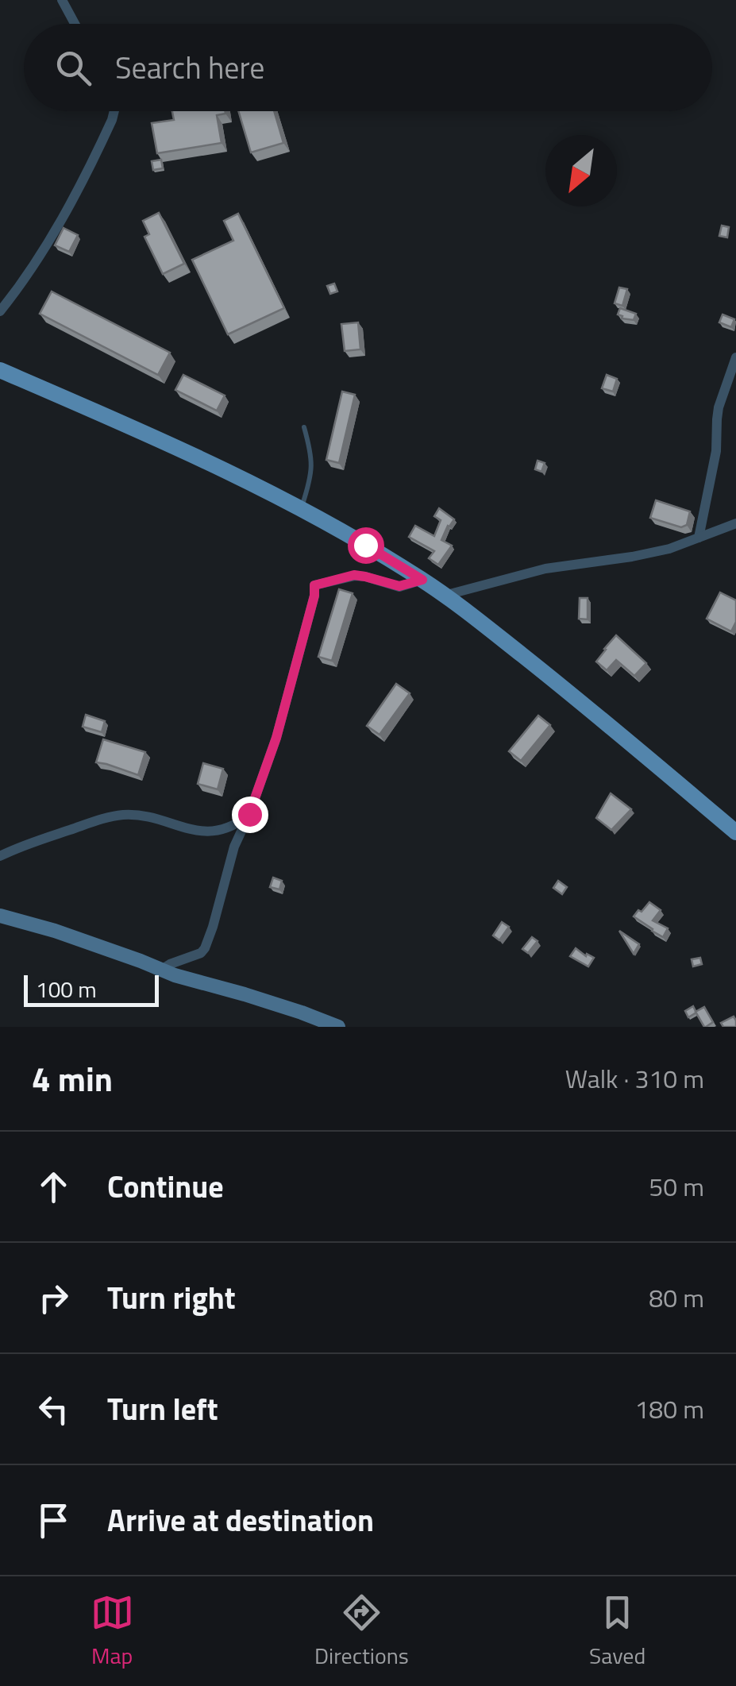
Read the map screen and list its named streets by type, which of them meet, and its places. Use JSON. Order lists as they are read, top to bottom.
{
  "scale_bar": "100 m",
  "north": "bottom left",
  "page": {
    "search": "Search here",
    "scale": "100 m",
    "heading": ["4 min", "Walk · 310 m"],
    "list": [
      ["Continue", "50 m"],
      ["Turn right", "80 m"],
      ["Turn left", "180 m"],
      "Arrive at destination"
    ],
    "nav": ["Map", "Directions", "Saved"]
  }
}
